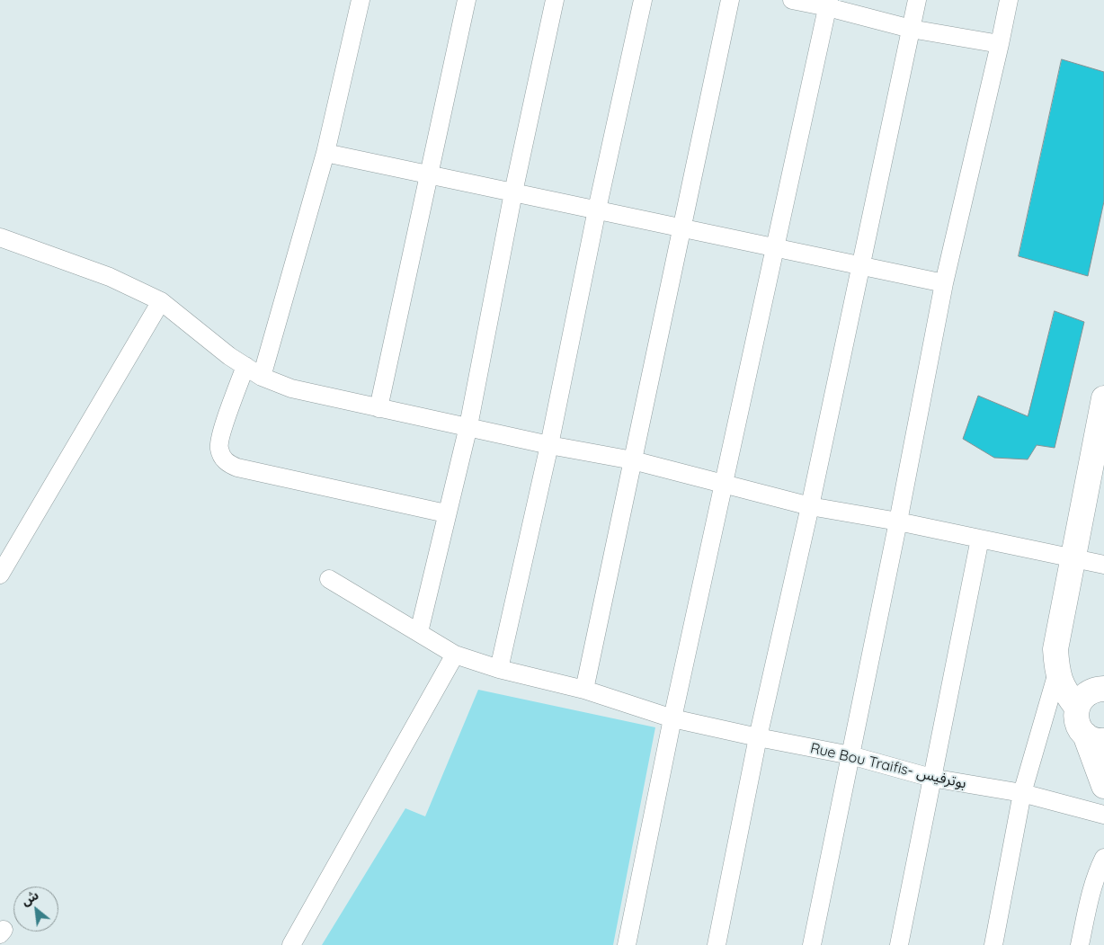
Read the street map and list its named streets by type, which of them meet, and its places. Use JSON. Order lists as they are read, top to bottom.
{
  "streets": {
    "street": ["Rue Bou Traifis- بوترفيس"]
  },
  "north": "top left"
}
